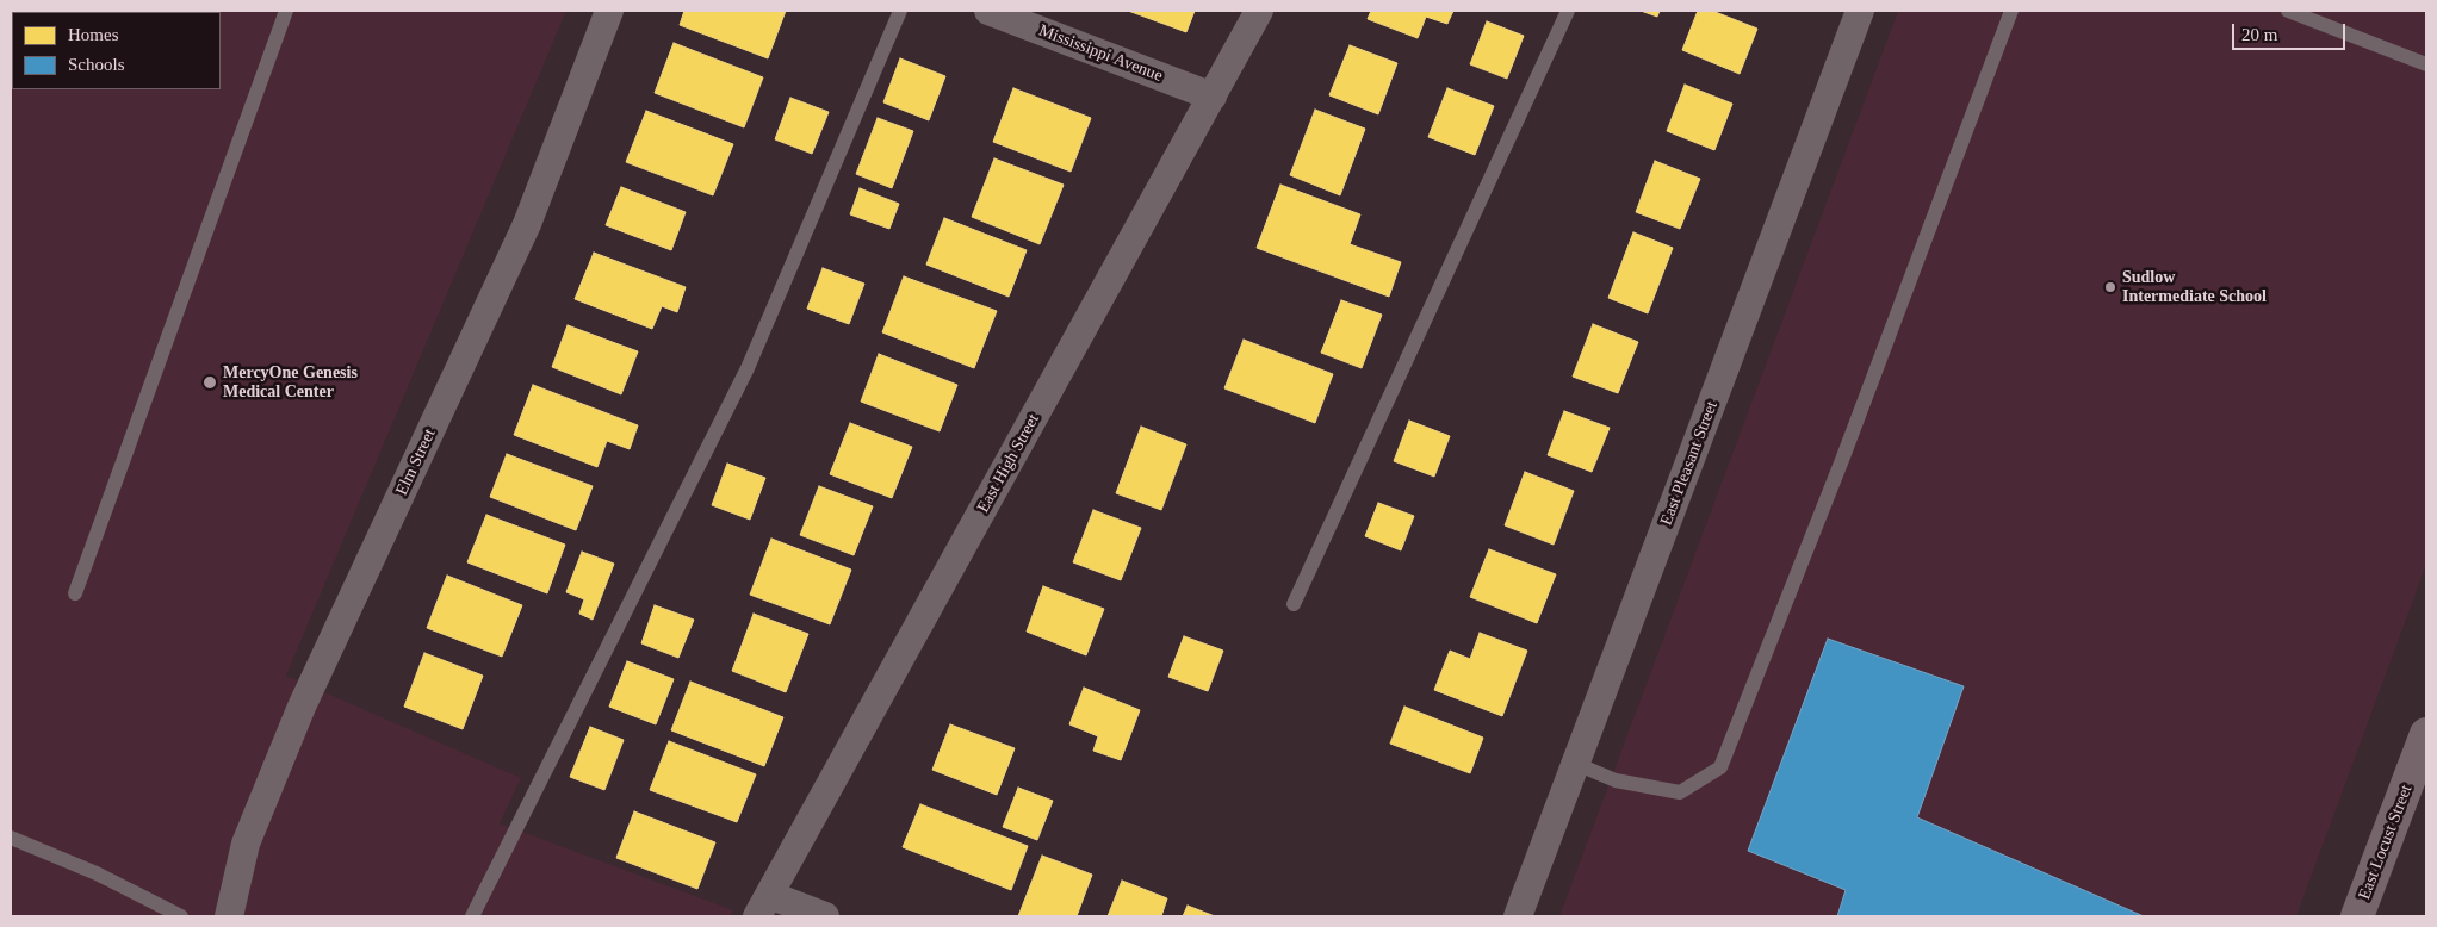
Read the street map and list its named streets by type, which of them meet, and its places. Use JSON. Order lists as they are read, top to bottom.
{
  "streets": {
    "main road": ["East Locust Street"],
    "street": [
      "Mississippi Avenue",
      "Elm Street",
      "East High Street",
      "East Pleasant Street"
    ]
  },
  "crossings": [
    ["Mississippi Avenue", "East High Street"]
  ],
  "places": ["Sudlow Intermediate School", "MercyOne Genesis Medical Center"],
  "legend": ["Homes", "Schools"],
  "scale_bar": "20 m"
}
